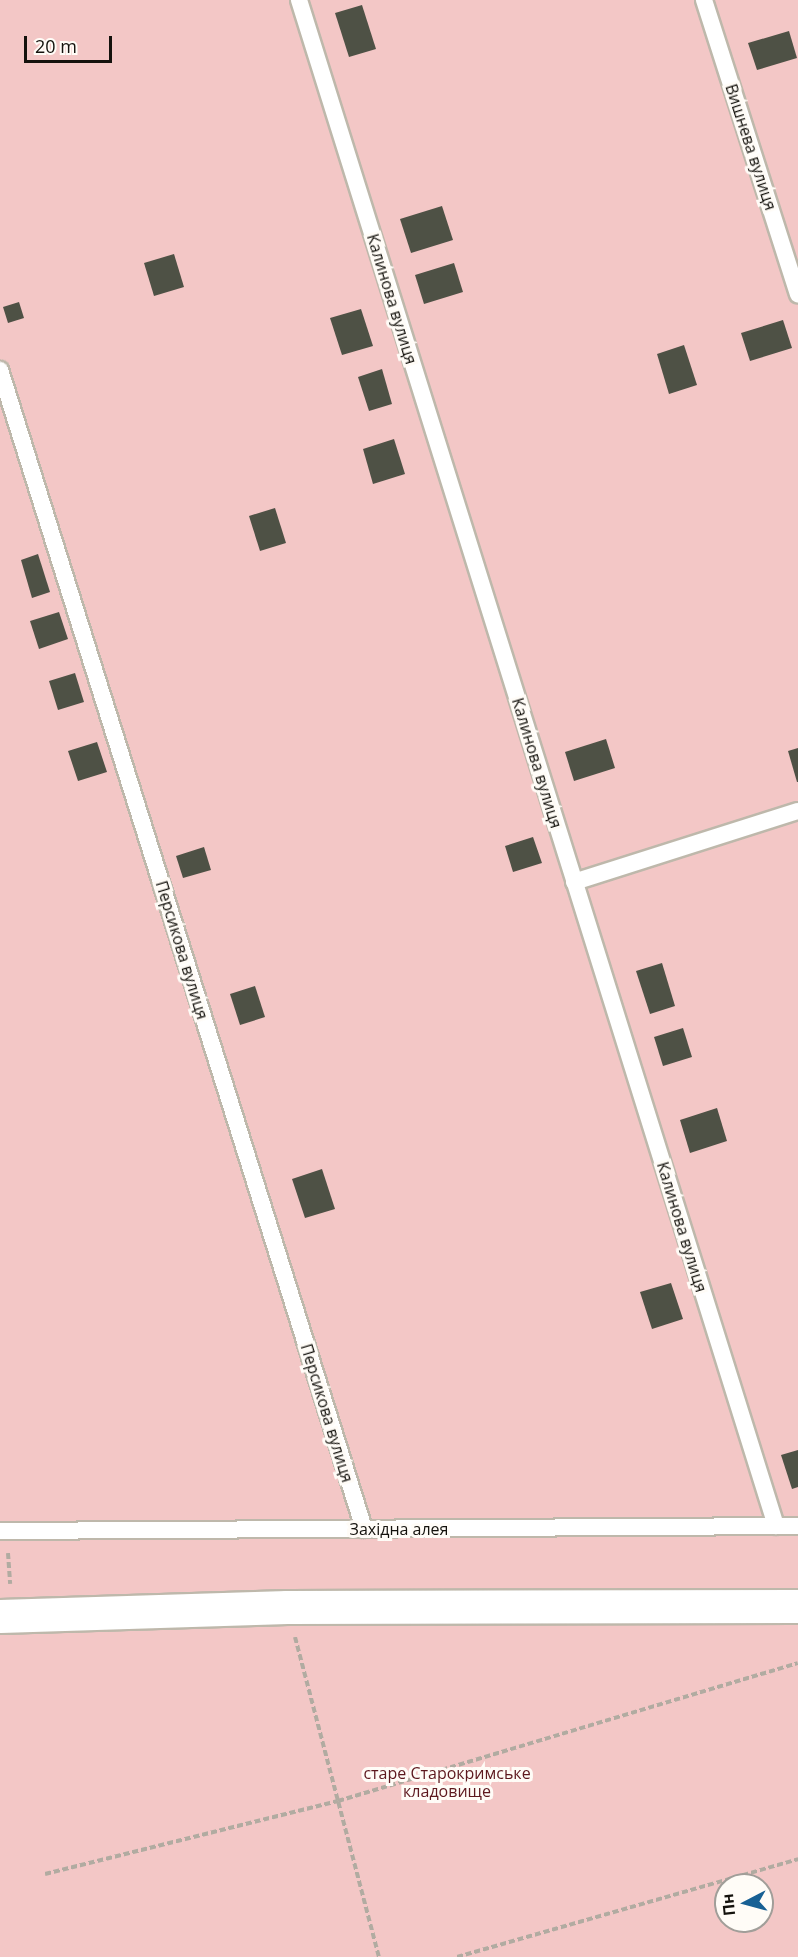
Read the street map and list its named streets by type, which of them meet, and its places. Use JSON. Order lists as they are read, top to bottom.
{
  "streets": {
    "lane": [
      "Вишнева вулиця",
      "Калинова вулиця",
      "Персикова вулиця",
      "Західна алея"
    ]
  },
  "crossings": [
    ["Калинова вулиця", "Західна алея"],
    ["Персикова вулиця", "Західна алея"]
  ],
  "parks": ["старе Старокримське кладовище"],
  "scale_bar": "20 m",
  "north": "left"
}
